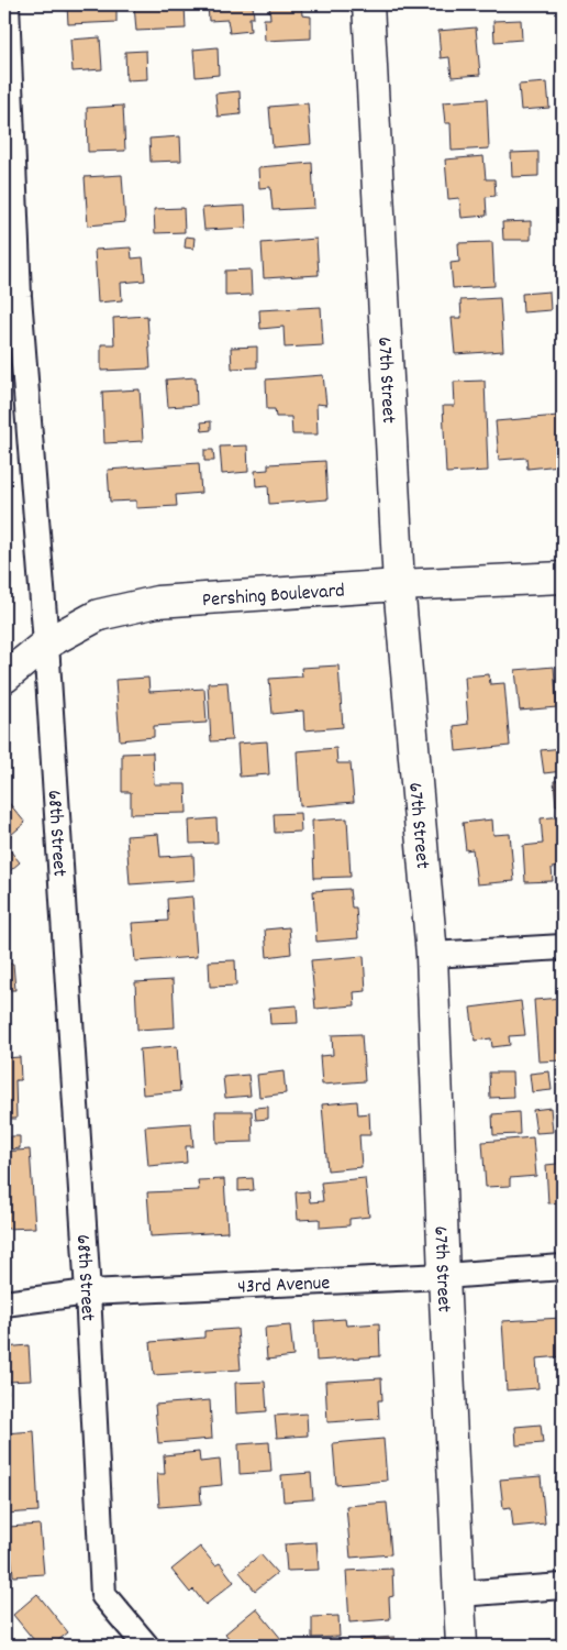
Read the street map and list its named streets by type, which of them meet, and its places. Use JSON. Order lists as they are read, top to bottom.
{
  "streets": {
    "street": [
      "67th Street",
      "Pershing Boulevard",
      "68th Street",
      "43rd Avenue"
    ]
  },
  "crossings": [
    ["67th Street", "Pershing Boulevard"],
    ["67th Street", "43rd Avenue"],
    ["Pershing Boulevard", "68th Street"],
    ["68th Street", "43rd Avenue"]
  ]
}
